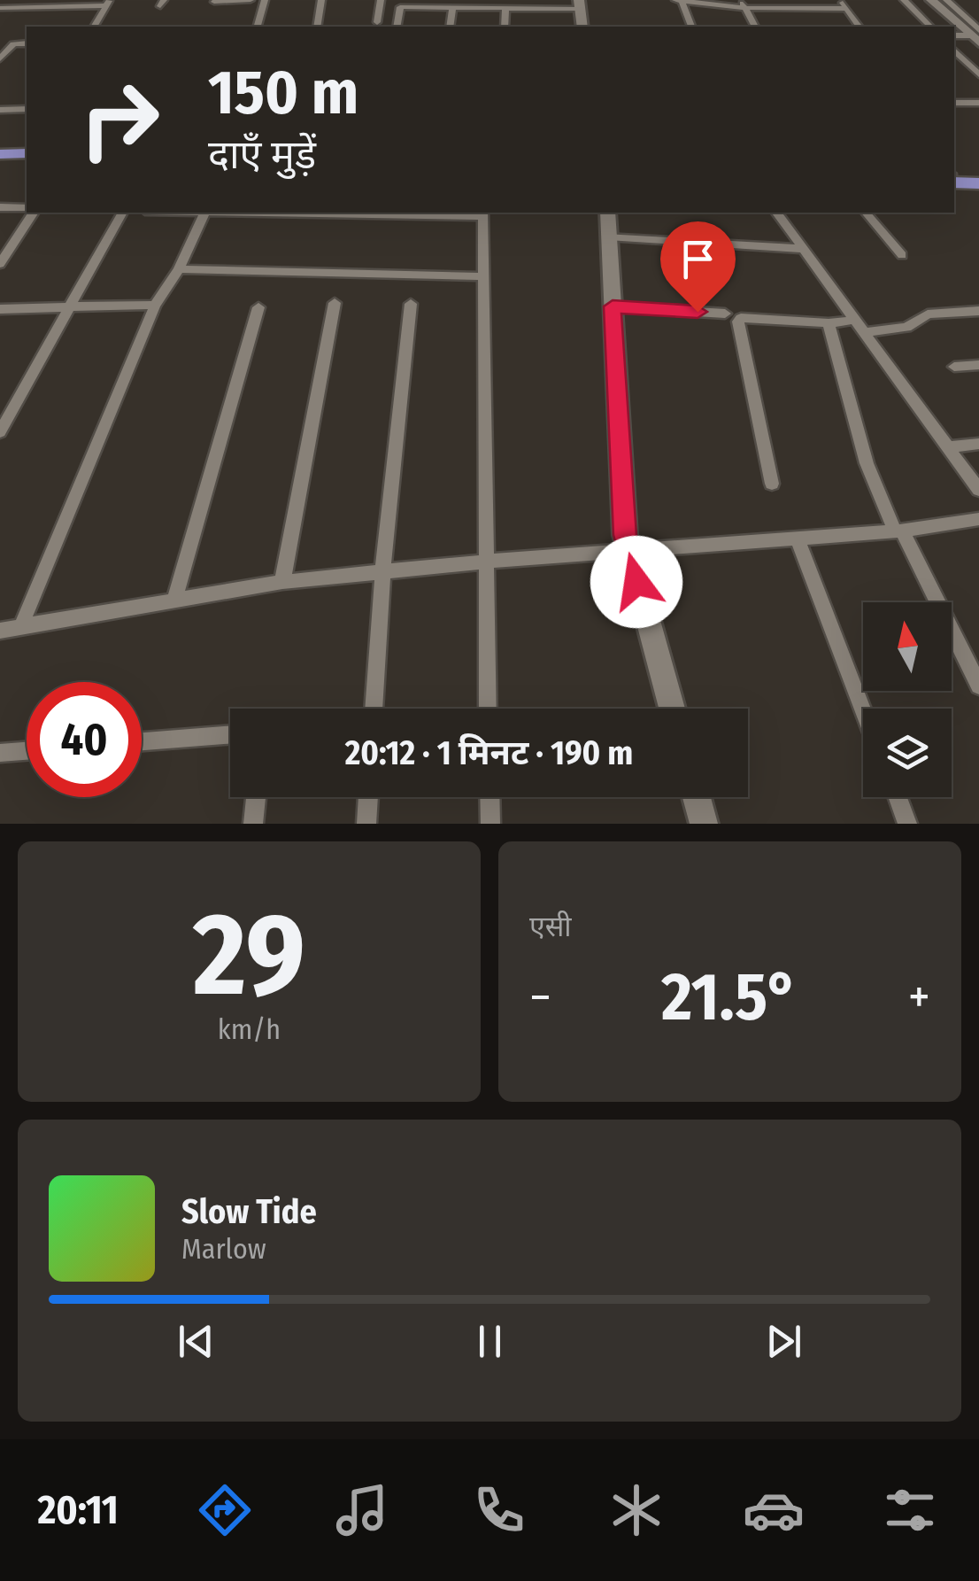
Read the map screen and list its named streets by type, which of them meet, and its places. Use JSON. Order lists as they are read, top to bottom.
{
  "north": "top",
  "page": {
    "turn": ["150 m", "दाएँ मुड़ें"],
    "limit": "40",
    "trip": "20:12 · 1 मिनट · 190 m",
    "tile": [
      ["29", "km/h"],
      "एसी"
    ],
    "heat": ["−", "21.5°", "+"],
    "song": ["Slow Tide", "Marlow"],
    "tabs": "20:11"
  }
}
